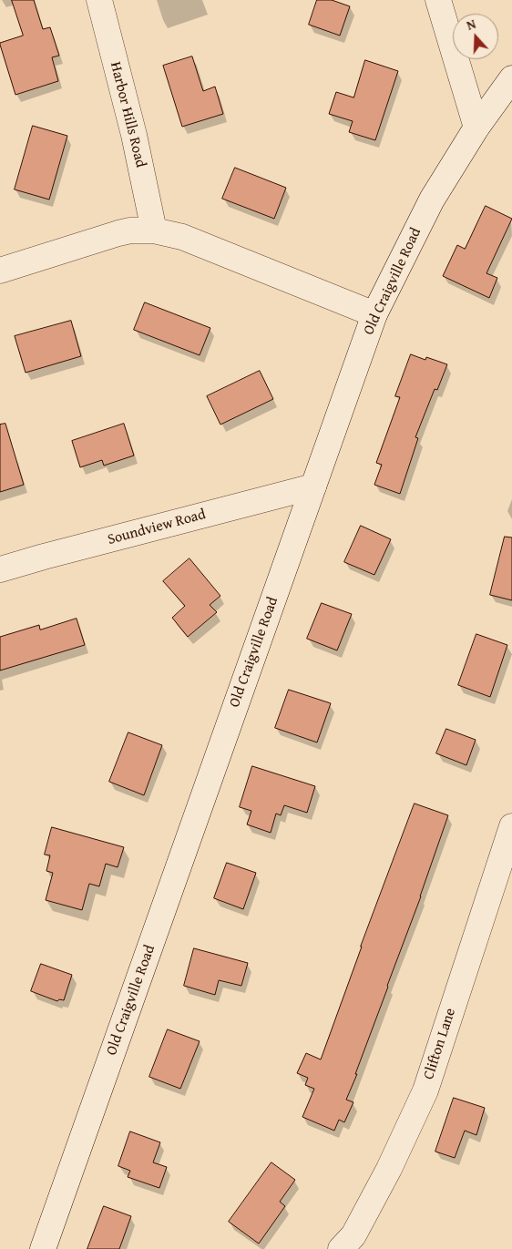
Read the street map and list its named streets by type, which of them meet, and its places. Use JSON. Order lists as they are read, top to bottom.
{
  "streets": {
    "street": [
      "Harbor Hills Road",
      "Old Craigville Road",
      "Soundview Road",
      "Clifton Lane"
    ]
  },
  "crossings": [
    ["Old Craigville Road", "Soundview Road"]
  ],
  "north": "top"
}
